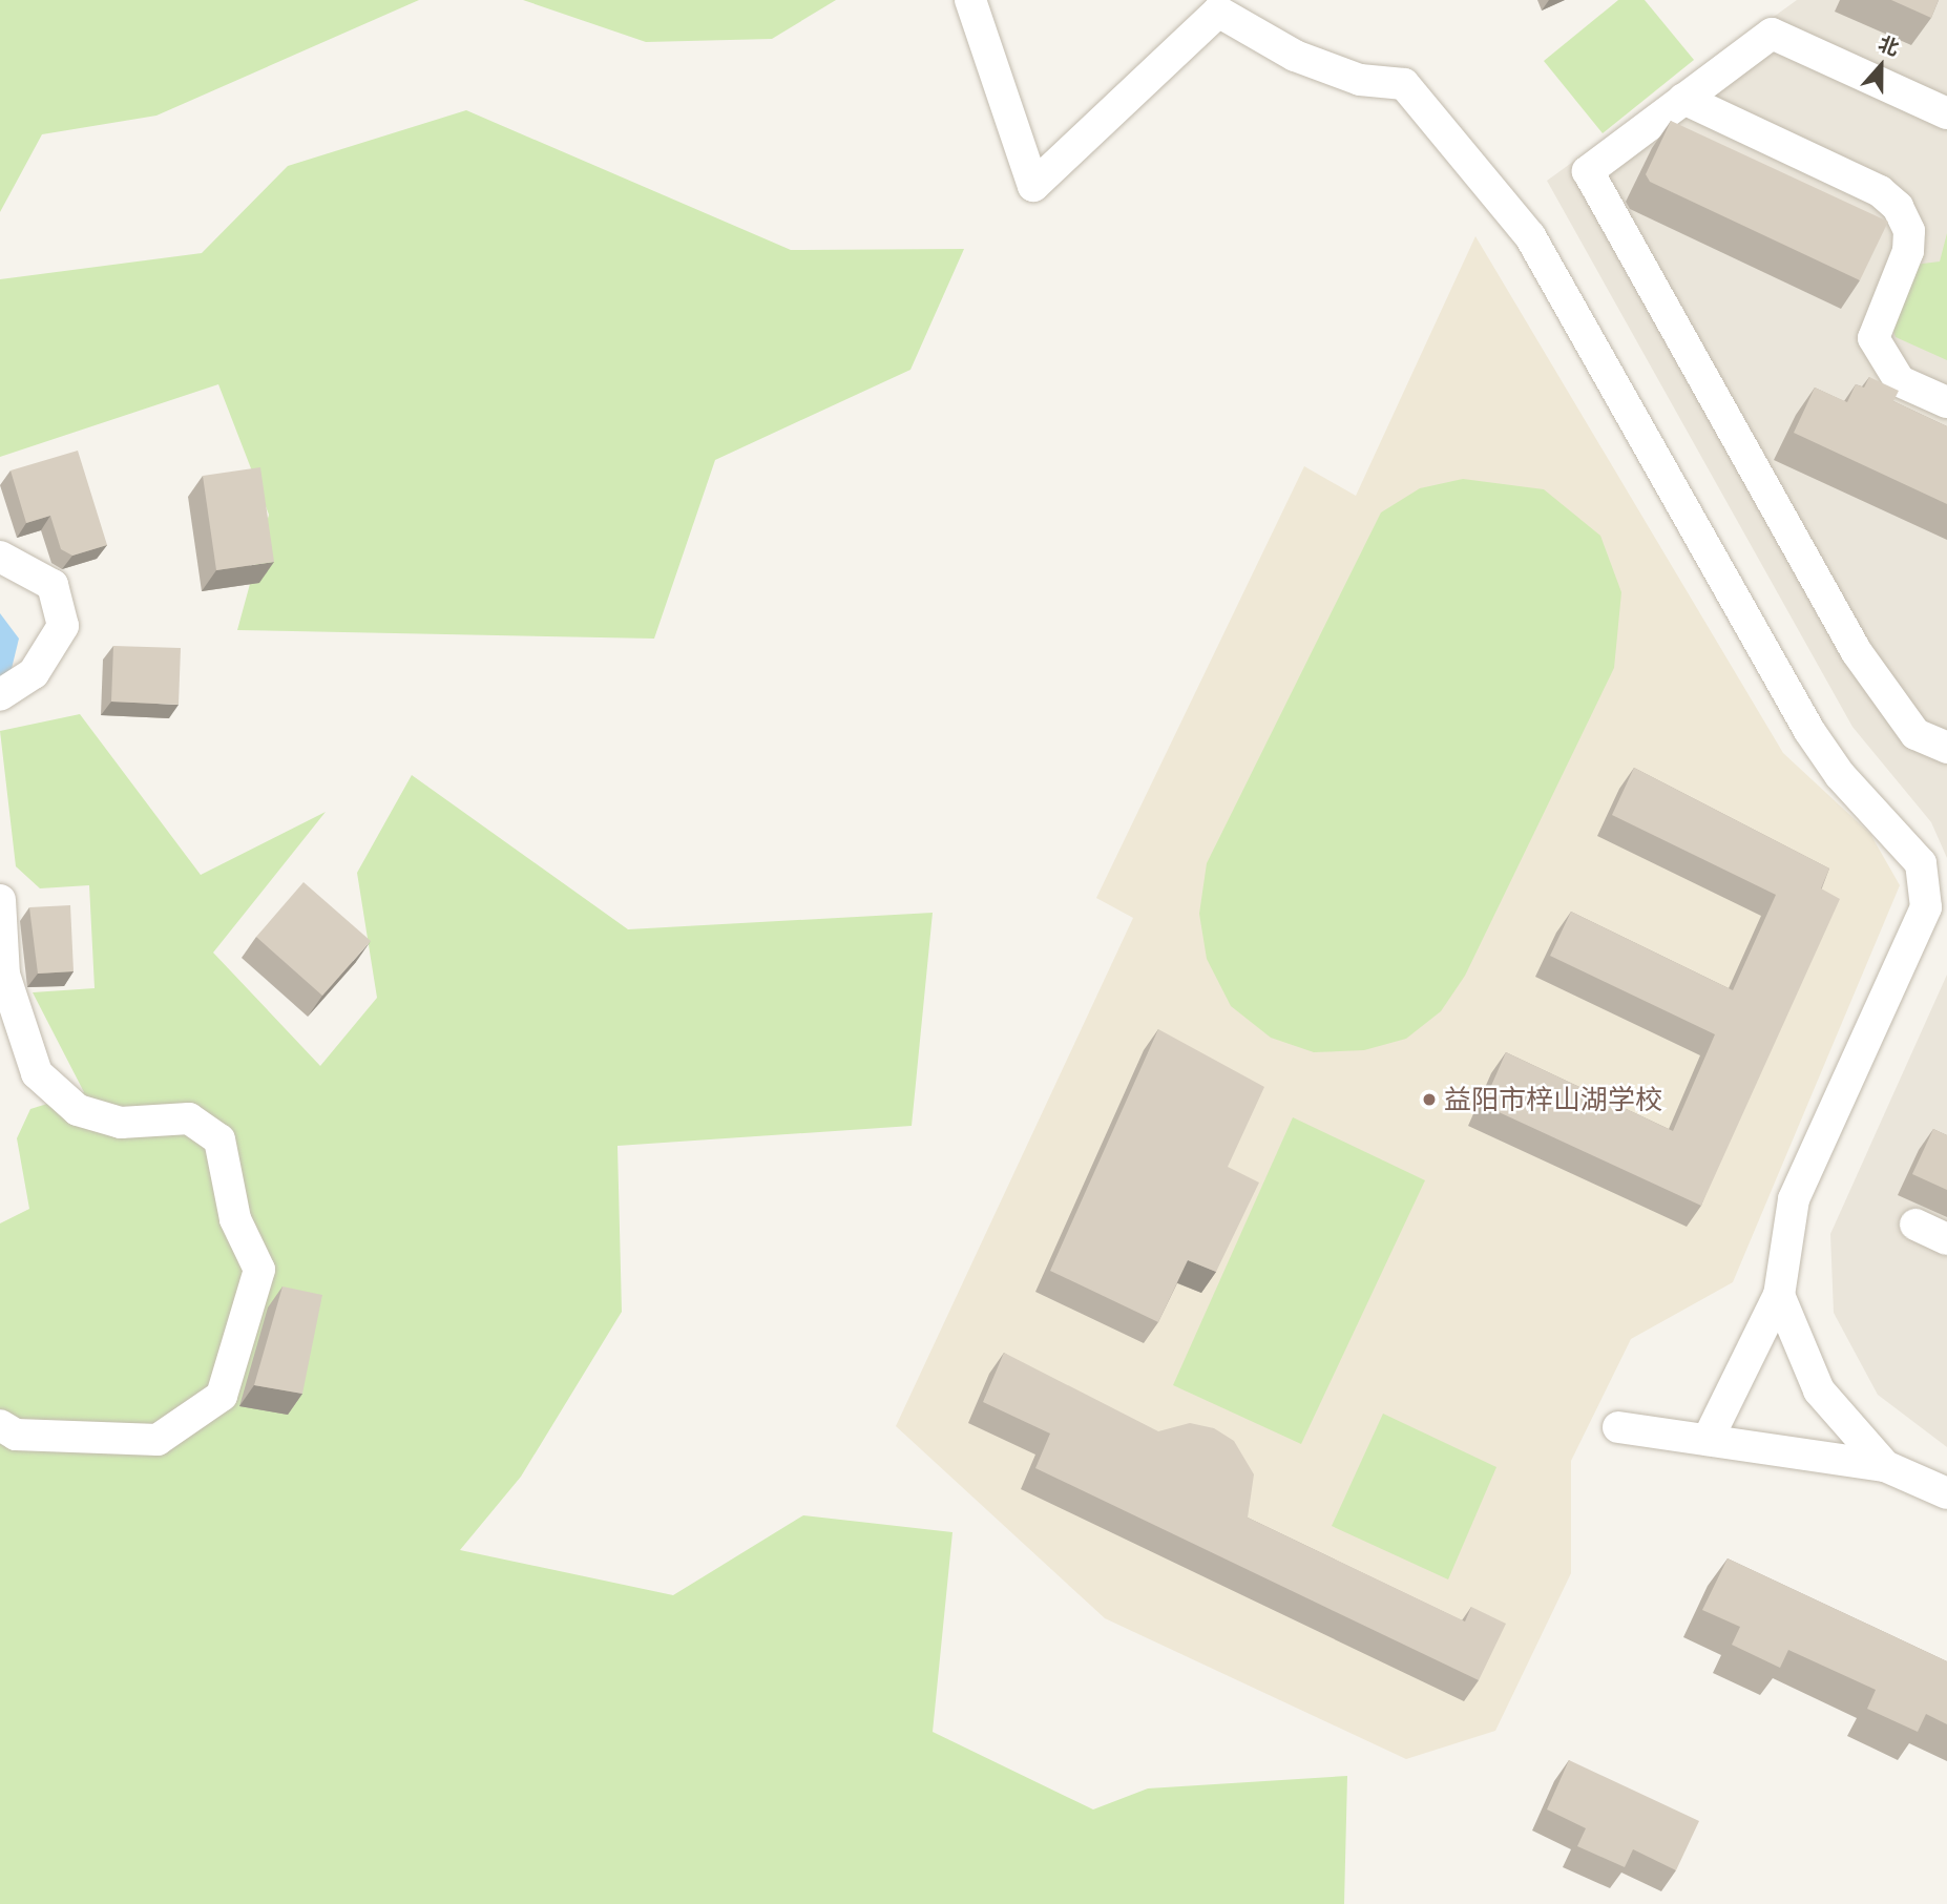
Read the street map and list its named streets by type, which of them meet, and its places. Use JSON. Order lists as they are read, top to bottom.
{
  "places": ["益阳市梓山湖学校"],
  "north": "top"
}
